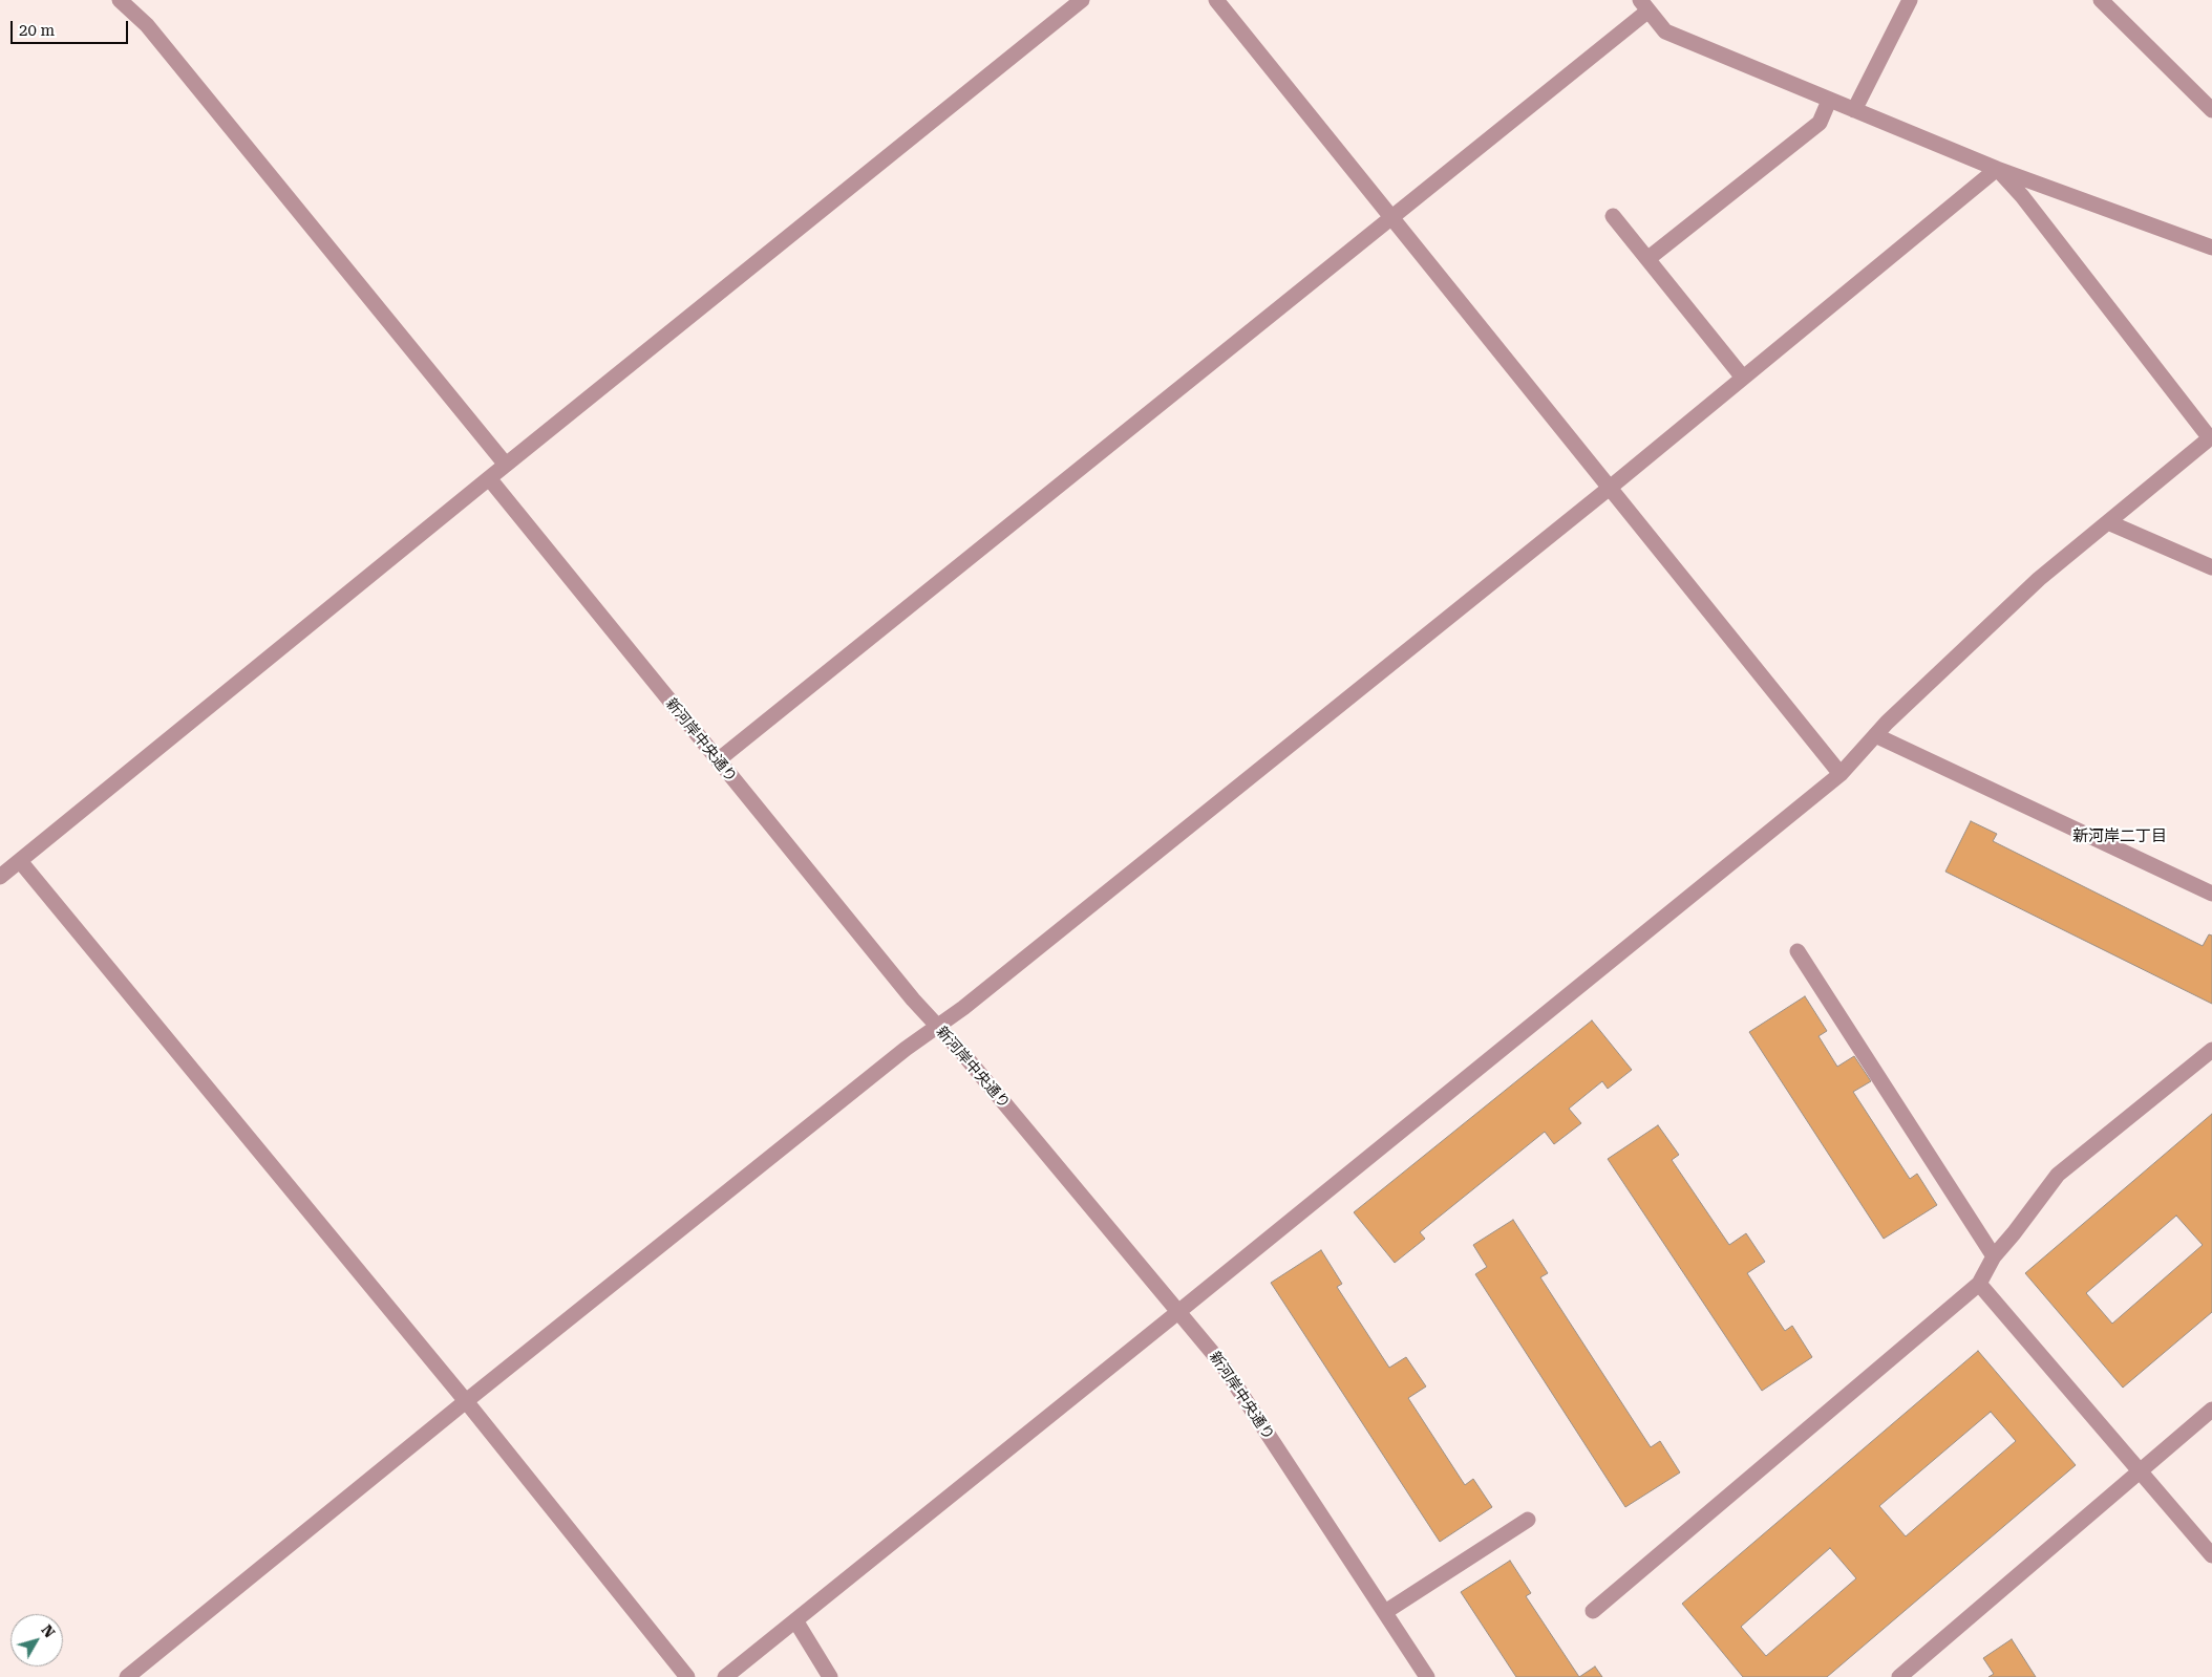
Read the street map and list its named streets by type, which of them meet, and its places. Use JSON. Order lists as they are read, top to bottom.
{
  "streets": {
    "street": ["新河岸中央通り"]
  },
  "districts": ["新河岸二丁目"],
  "scale_bar": "20 m",
  "north": "top right"
}
